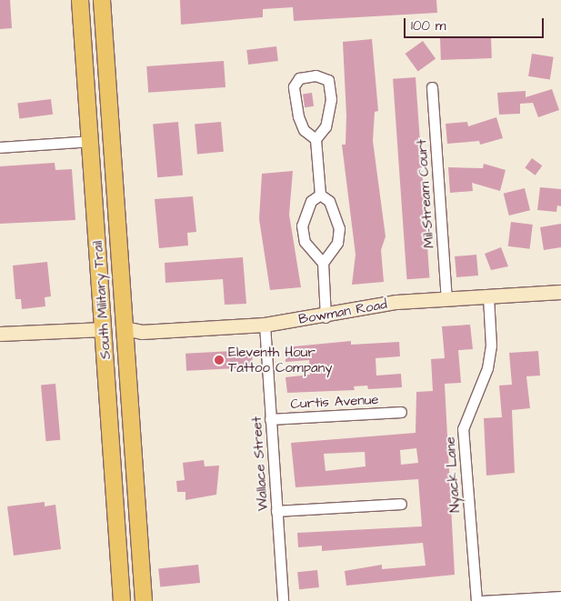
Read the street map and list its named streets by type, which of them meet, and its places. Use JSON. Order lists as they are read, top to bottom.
{
  "streets": {
    "main road": ["South Military Trail"],
    "street": [
      "Mil-Stream Court",
      "Bowman Road",
      "Curtis Avenue",
      "Wallace Street",
      "Nyack Lane"
    ]
  },
  "crossings": [
    ["Mil-Stream Court", "Bowman Road"],
    ["South Military Trail", "Bowman Road"],
    ["Bowman Road", "Wallace Street"],
    ["Bowman Road", "Nyack Lane"],
    ["Curtis Avenue", "Wallace Street"]
  ],
  "places": ["Eleventh Hour Tattoo Company"],
  "scale_bar": "100 m"
}
